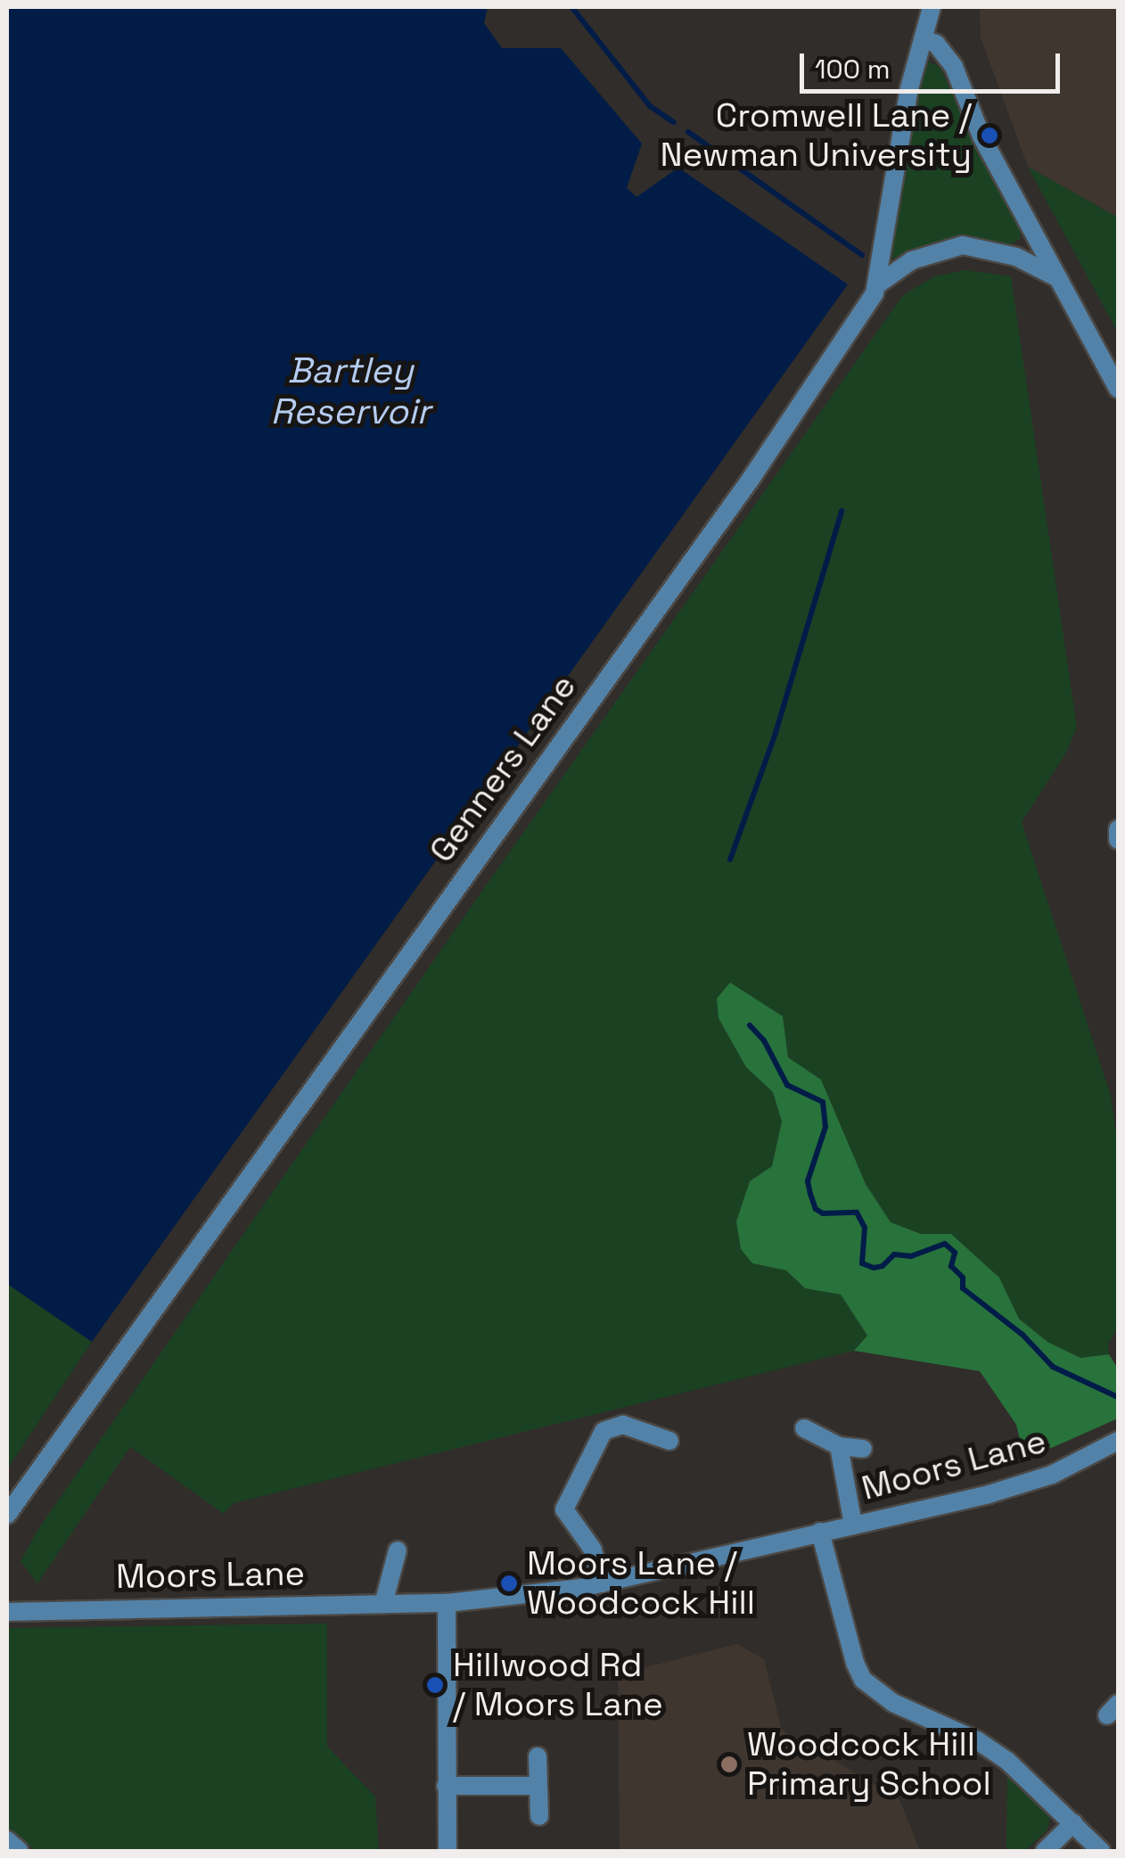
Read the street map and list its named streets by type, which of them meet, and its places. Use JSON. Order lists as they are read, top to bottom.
{
  "streets": {
    "street": ["Genners Lane", "Moors Lane"]
  },
  "water": ["Bartley Reservoir"],
  "places": [
    "Cromwell Lane / Newman University",
    "Moors Lane / Woodcock Hill",
    "Hillwood Rd / Moors Lane",
    "Woodcock Hill Primary School"
  ],
  "scale_bar": "100 m"
}
